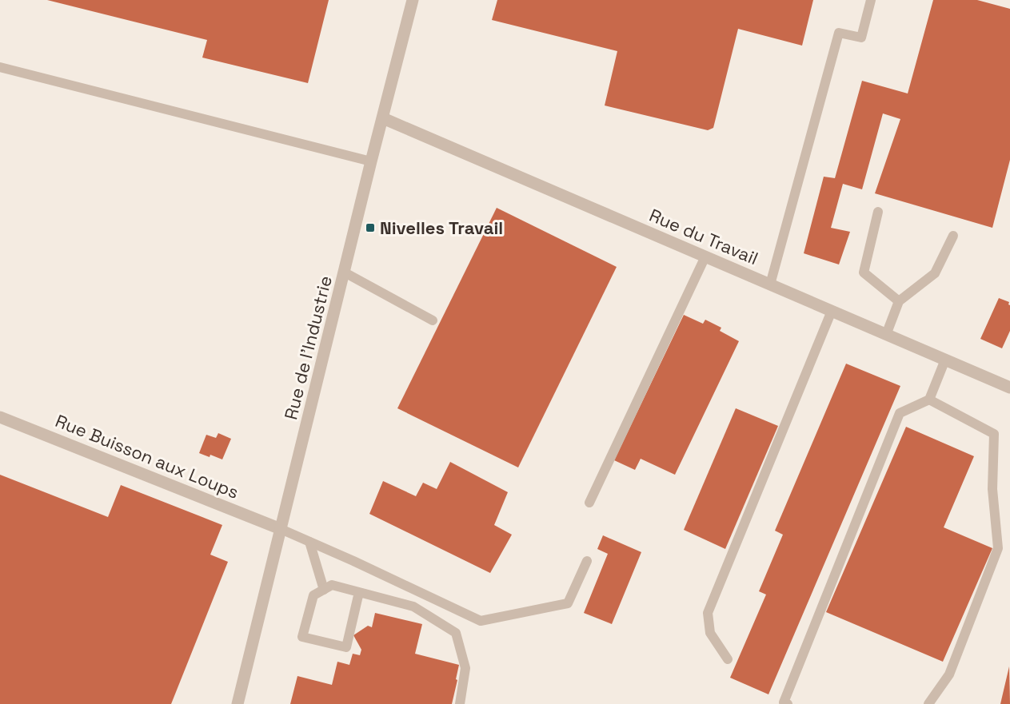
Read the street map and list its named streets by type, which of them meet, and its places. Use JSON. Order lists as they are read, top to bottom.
{
  "streets": {
    "street": ["Rue du Travail", "Rue de l'Industrie", "Rue Buisson aux Loups"]
  },
  "crossings": [
    ["Rue du Travail", "Rue de l'Industrie"],
    ["Rue de l'Industrie", "Rue Buisson aux Loups"]
  ],
  "places": {
    "transit": ["Nivelles Travail"]
  }
}
